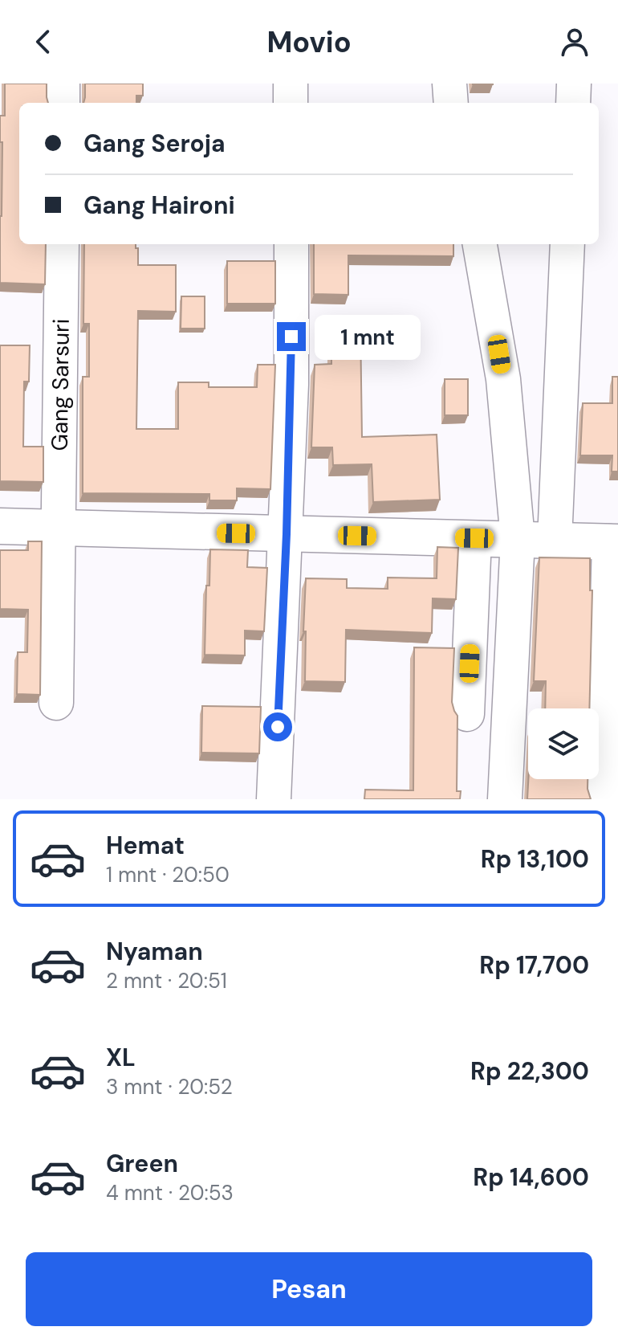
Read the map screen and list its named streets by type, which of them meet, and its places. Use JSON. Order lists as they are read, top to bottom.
{
  "streets": {
    "street": ["Gang Sarsuri"]
  },
  "page": {
    "header": "Movio",
    "banner": ["Gang Seroja", "Gang Haironi"],
    "bubble": "1 mnt",
    "list": [
      {
        "name": "Hemat",
        "note": "1 mnt · 20:50",
        "value": "Rp 13,100"
      },
      {
        "name": "Nyaman",
        "note": "2 mnt · 20:51",
        "value": "Rp 17,700"
      },
      {
        "name": "XL",
        "note": "3 mnt · 20:52",
        "value": "Rp 22,300"
      },
      {
        "name": "Green",
        "note": "4 mnt · 20:53",
        "value": "Rp 14,600"
      }
    ],
    "buttons": "Pesan"
  }
}
